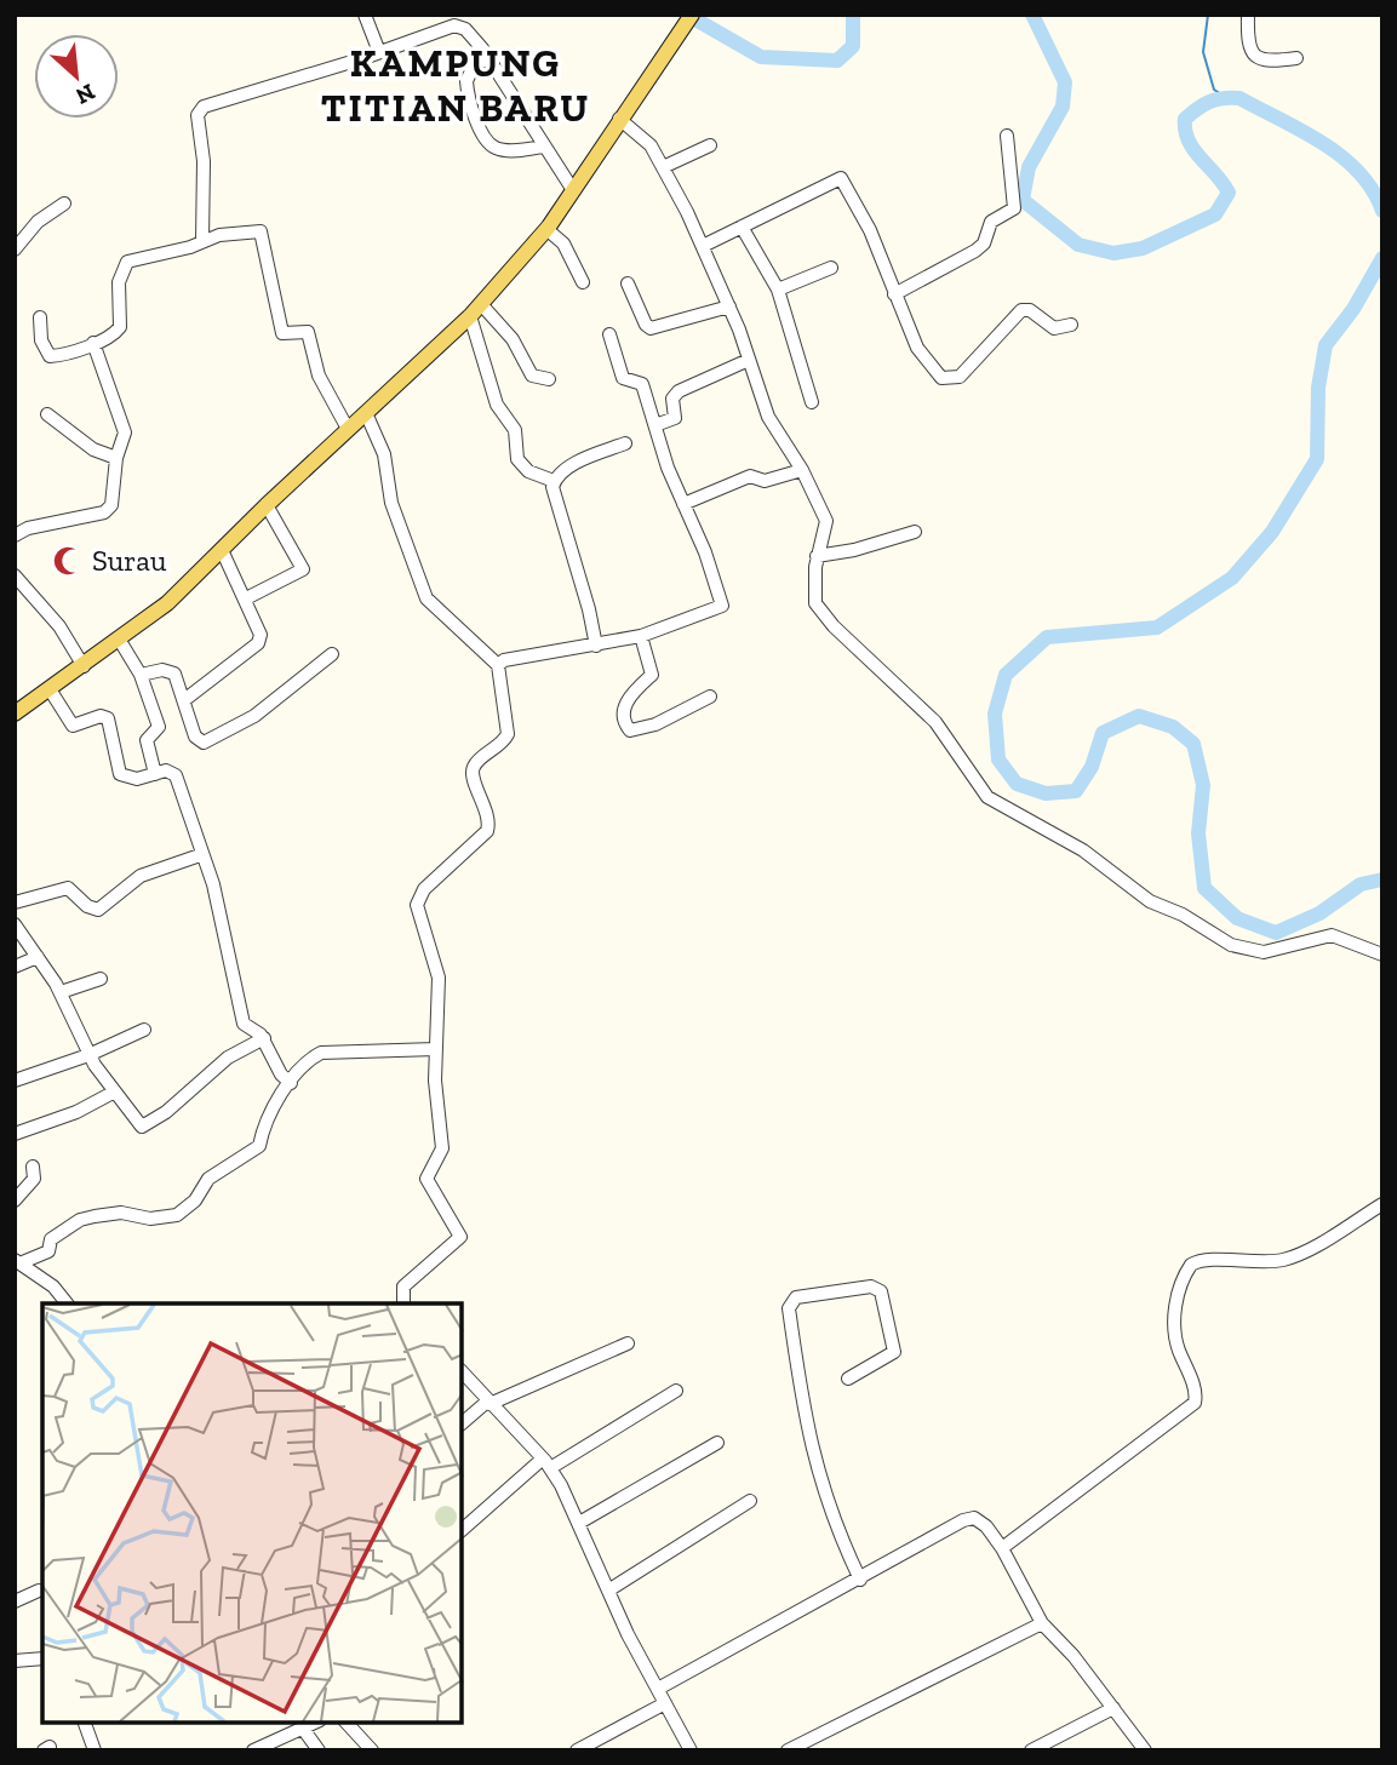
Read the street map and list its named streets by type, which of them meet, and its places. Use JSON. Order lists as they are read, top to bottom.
{
  "districts": ["KAMPUNG TITIAN BARU"],
  "places": {
    "mosque": ["Surau"]
  },
  "north": "bottom right"
}
